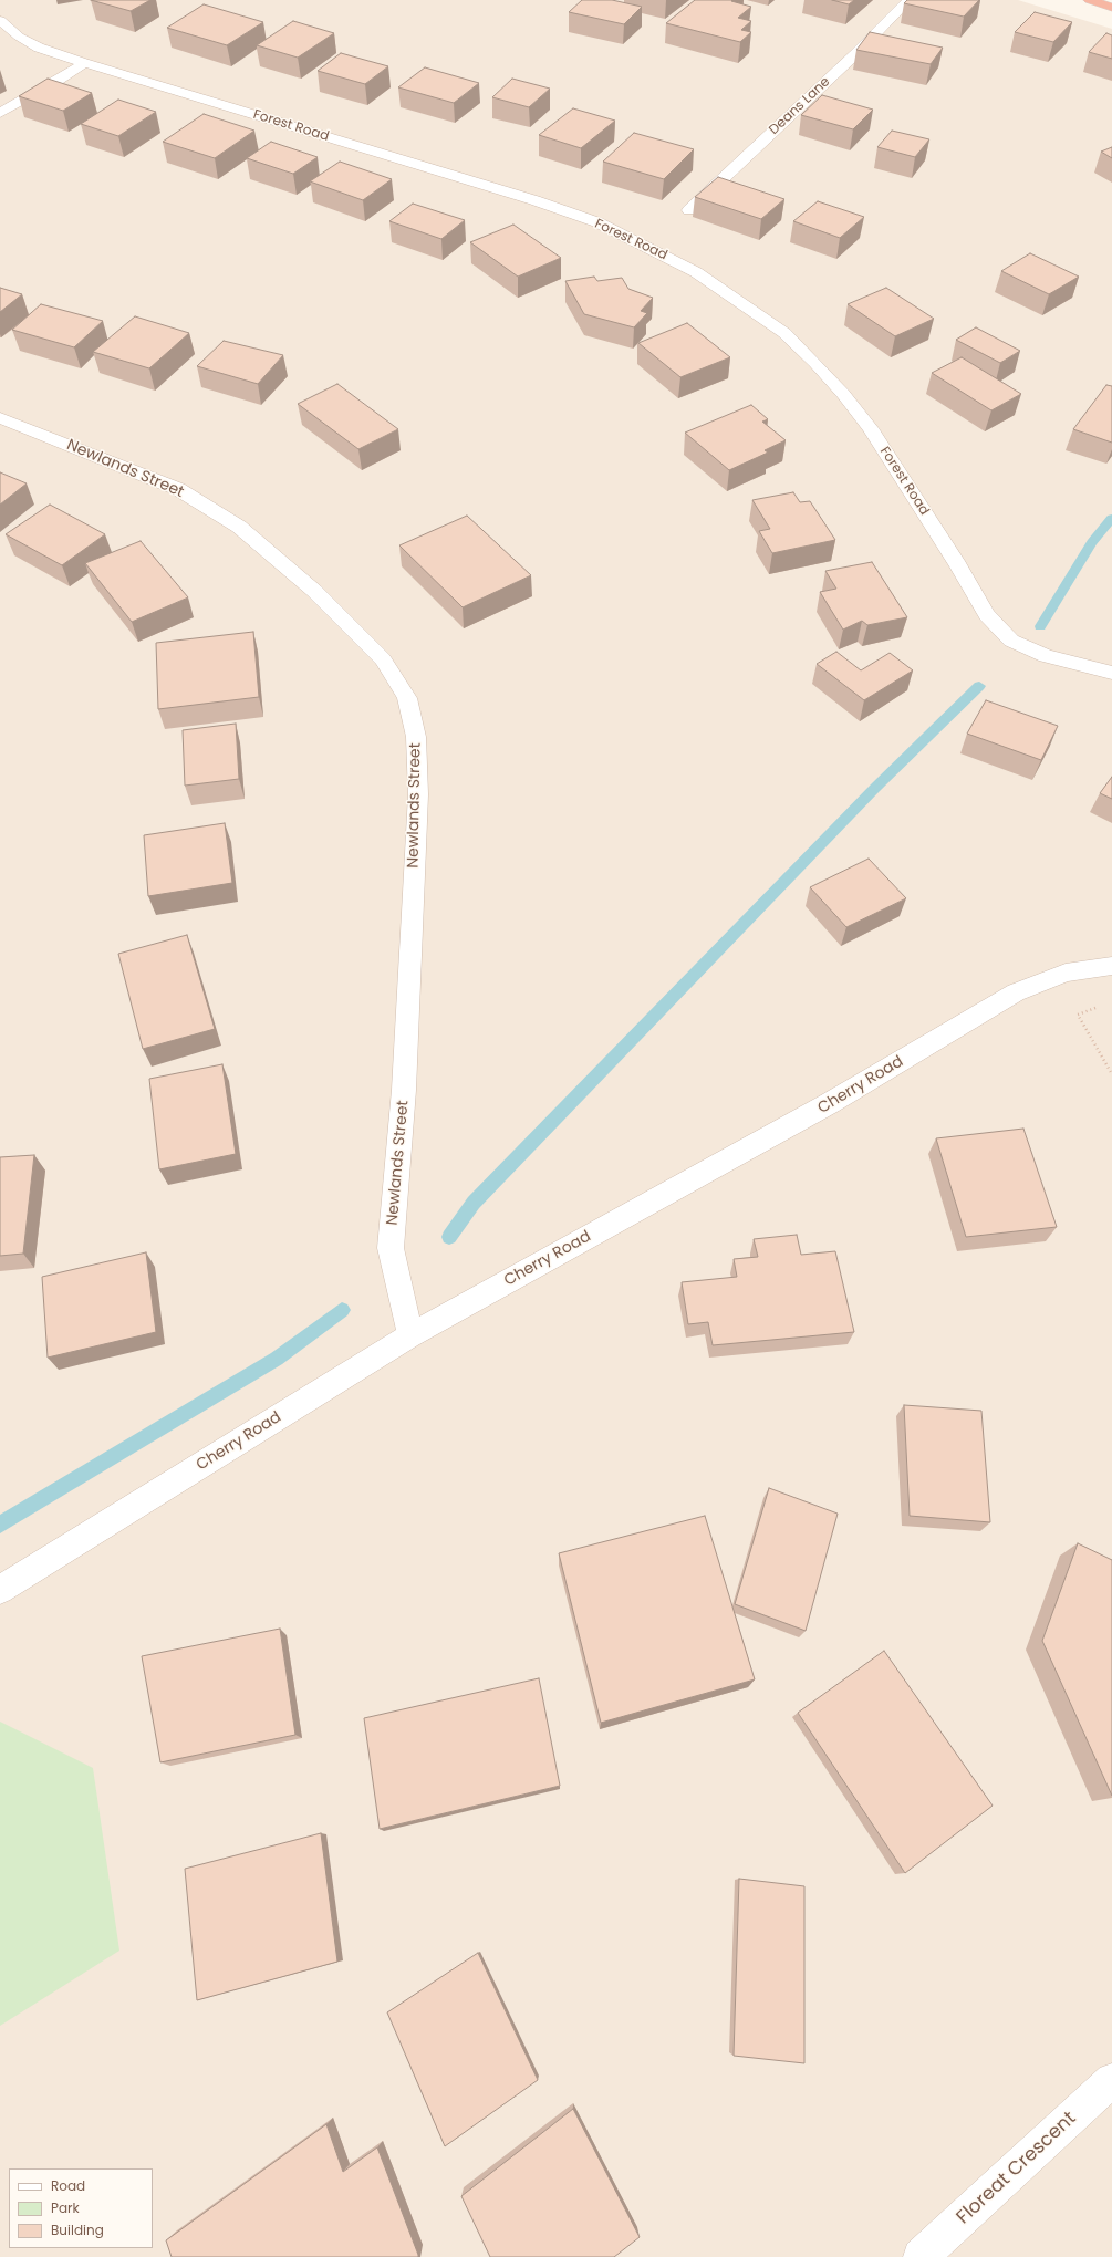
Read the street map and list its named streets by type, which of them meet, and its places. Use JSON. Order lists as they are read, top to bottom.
{
  "streets": {
    "street": [
      "Deans Lane",
      "Forest Road",
      "Newlands Street",
      "Cherry Road",
      "Floreat Crescent"
    ]
  },
  "crossings": [
    ["Newlands Street", "Cherry Road"]
  ],
  "legend": ["Road", "Park", "Building"]
}
